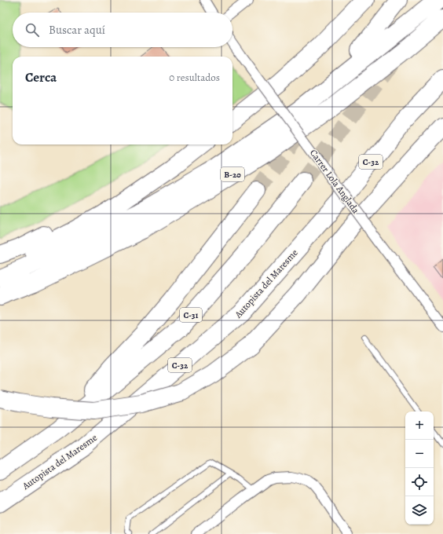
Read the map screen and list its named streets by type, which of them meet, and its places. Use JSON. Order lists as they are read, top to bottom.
{
  "streets": {
    "highway": [
      "C-32",
      "B-20",
      "Autopista del Maresme",
      "C-31"
    ],
    "street": ["Carrer Lola Anglada"]
  },
  "page": {
    "search": "Buscar aquí",
    "heading": ["Cerca", "0 resultados"],
    "map_buttons": ["+", "−"]
  }
}
